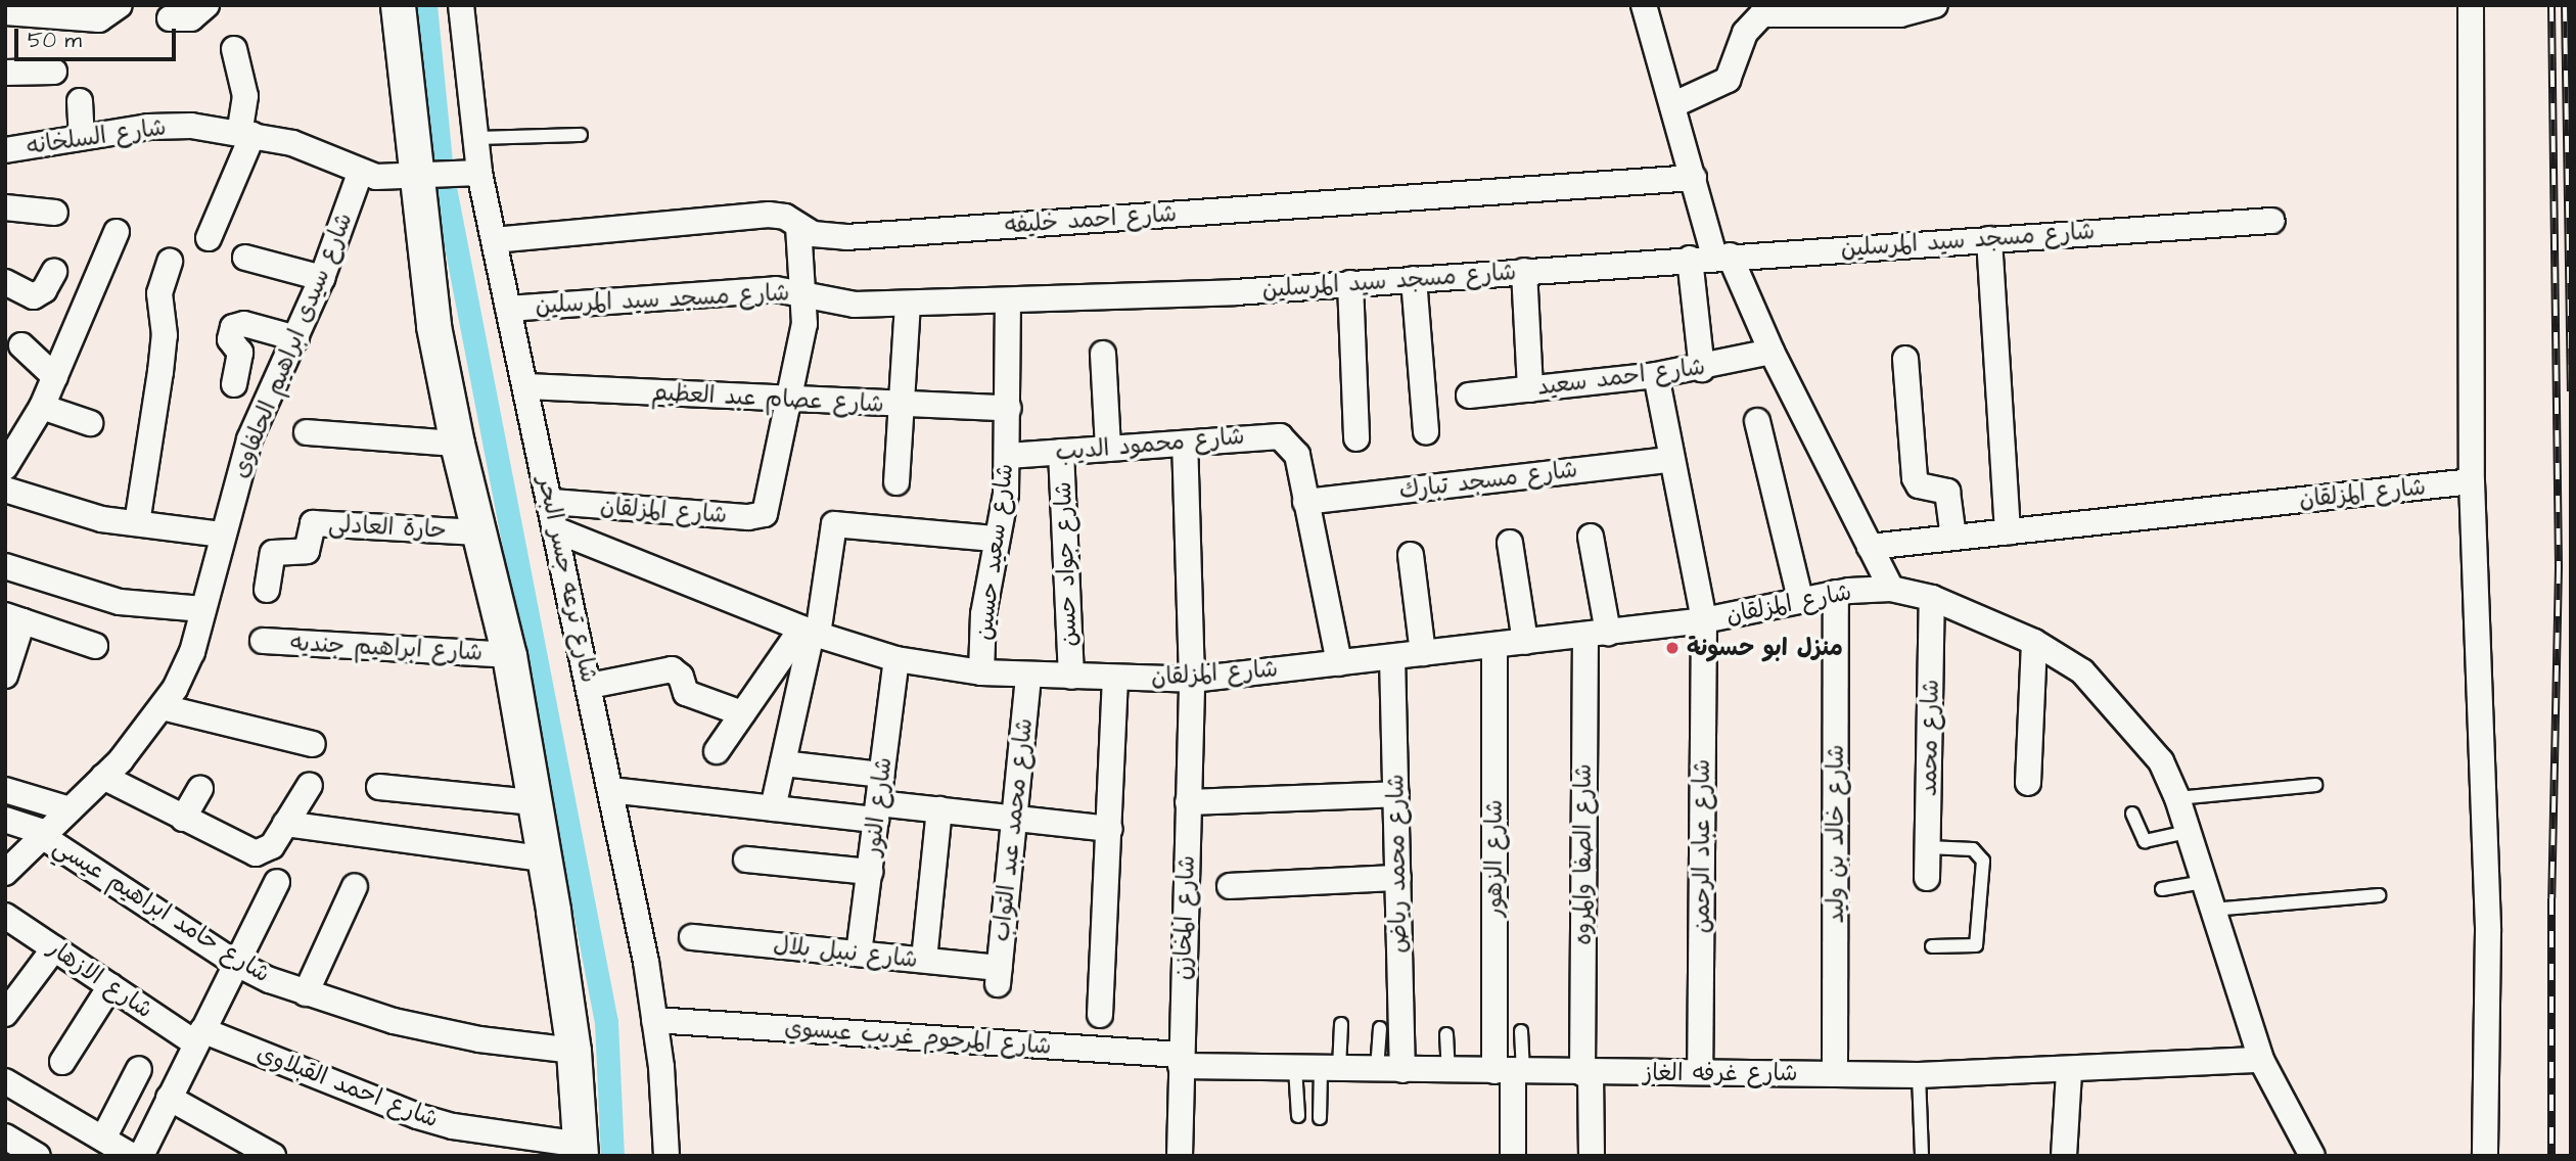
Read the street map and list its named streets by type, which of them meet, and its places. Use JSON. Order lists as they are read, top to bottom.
{
  "streets": {
    "street": [
      "شارع السلخانه",
      "شارع احمد خليفه",
      "شارع مسجد سيد المرسلين",
      "شارع سيدى ابراهيم الحلفاوى",
      "شارع احمد سعيد",
      "شارع عصام عبد العظيم",
      "شارع محمود الديب",
      "شارع مسجد تبارك",
      "شارع المزلقان",
      "حارة العادلى",
      "شارع سعيد حسين",
      "شارع جواد حسن",
      "شارع ترعه جسر البحر",
      "شارع ابراهيم جنديه",
      "شارع محمد",
      "شارع النور",
      "شارع محمد عبد التواب",
      "شارع خالد بن وليد",
      "شارع عباد الرحمن",
      "شارع الصفا والمروه",
      "شارع الزهور",
      "شارع محمد رياض",
      "شارع حامد ابراهيم عيسي",
      "شارع المخازن",
      "شارع نبيل بلال",
      "شارع الازهار",
      "شارع المرحوم غريب عيسوي",
      "شارع غرفه الغاز",
      "شارع احمد القبلاوى"
    ]
  },
  "crossings": [
    ["شارع السلخانه", "شارع سيدى ابراهيم الحلفاوى"],
    ["شارع السلخانه", "شارع ترعه جسر البحر"],
    ["شارع احمد خليفه", "شارع ترعه جسر البحر"],
    ["شارع مسجد سيد المرسلين", "شارع سعيد حسين"],
    ["شارع مسجد سيد المرسلين", "شارع ترعه جسر البحر"],
    ["شارع سيدى ابراهيم الحلفاوى", "شارع حامد ابراهيم عيسي"],
    ["شارع احمد سعيد", "شارع عباد الرحمن"],
    ["شارع عصام عبد العظيم", "شارع المزلقان"],
    ["شارع عصام عبد العظيم", "شارع سعيد حسين"],
    ["شارع عصام عبد العظيم", "شارع ترعه جسر البحر"],
    ["شارع محمود الديب", "شارع مسجد تبارك"],
    ["شارع محمود الديب", "شارع سعيد حسين"],
    ["شارع محمود الديب", "شارع جواد حسن"],
    ["شارع محمود الديب", "شارع المخازن"],
    ["شارع مسجد تبارك", "شارع عباد الرحمن"],
    ["شارع المزلقان", "شارع سعيد حسين"],
    ["شارع المزلقان", "شارع جواد حسن"],
    ["شارع المزلقان", "شارع ترعه جسر البحر"],
    ["شارع المزلقان", "شارع محمد"],
    ["شارع المزلقان", "شارع النور"],
    ["شارع المزلقان", "شارع محمد عبد التواب"],
    ["شارع المزلقان", "شارع خالد بن وليد"],
    ["شارع المزلقان", "شارع عباد الرحمن"],
    ["شارع المزلقان", "شارع الصفا والمروه"],
    ["شارع المزلقان", "شارع الزهور"],
    ["شارع المزلقان", "شارع محمد رياض"],
    ["شارع المزلقان", "شارع المخازن"],
    ["شارع المزلقان", "شارع غرفه الغاز"],
    ["شارع ترعه جسر البحر", "شارع المرحوم غريب عيسوي"],
    ["شارع النور", "شارع نبيل بلال"],
    ["شارع محمد عبد التواب", "شارع نبيل بلال"],
    ["شارع خالد بن وليد", "شارع غرفه الغاز"],
    ["شارع عباد الرحمن", "شارع غرفه الغاز"],
    ["شارع الصفا والمروه", "شارع غرفه الغاز"],
    ["شارع الزهور", "شارع غرفه الغاز"],
    ["شارع محمد رياض", "شارع غرفه الغاز"],
    ["شارع المخازن", "شارع المرحوم غريب عيسوي"],
    ["شارع المخازن", "شارع غرفه الغاز"],
    ["شارع الازهار", "شارع احمد القبلاوى"],
    ["شارع المرحوم غريب عيسوي", "شارع غرفه الغاز"]
  ],
  "places": ["منزل ابو حسونة"],
  "scale_bar": "50 m"
}
